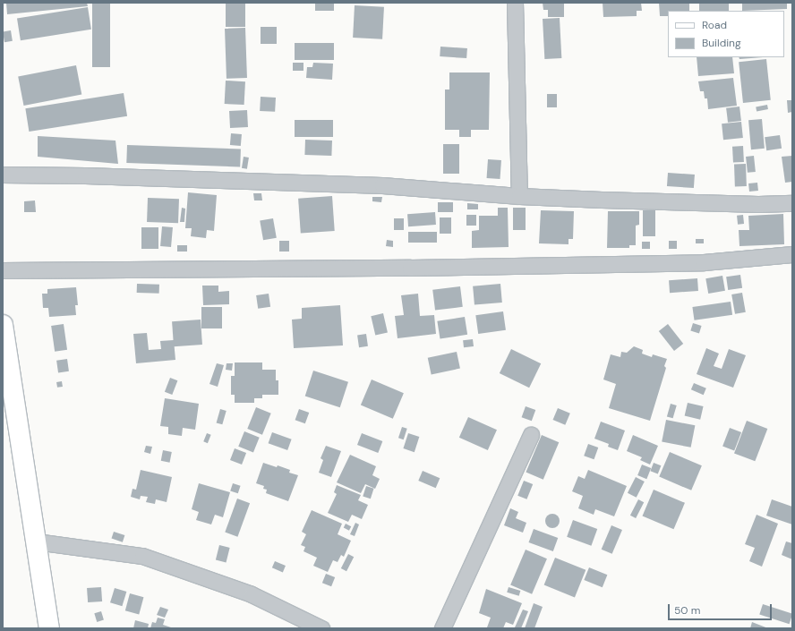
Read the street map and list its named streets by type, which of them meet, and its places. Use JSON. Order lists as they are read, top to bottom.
{
  "legend": ["Road", "Building"],
  "scale_bar": "50 m"
}
